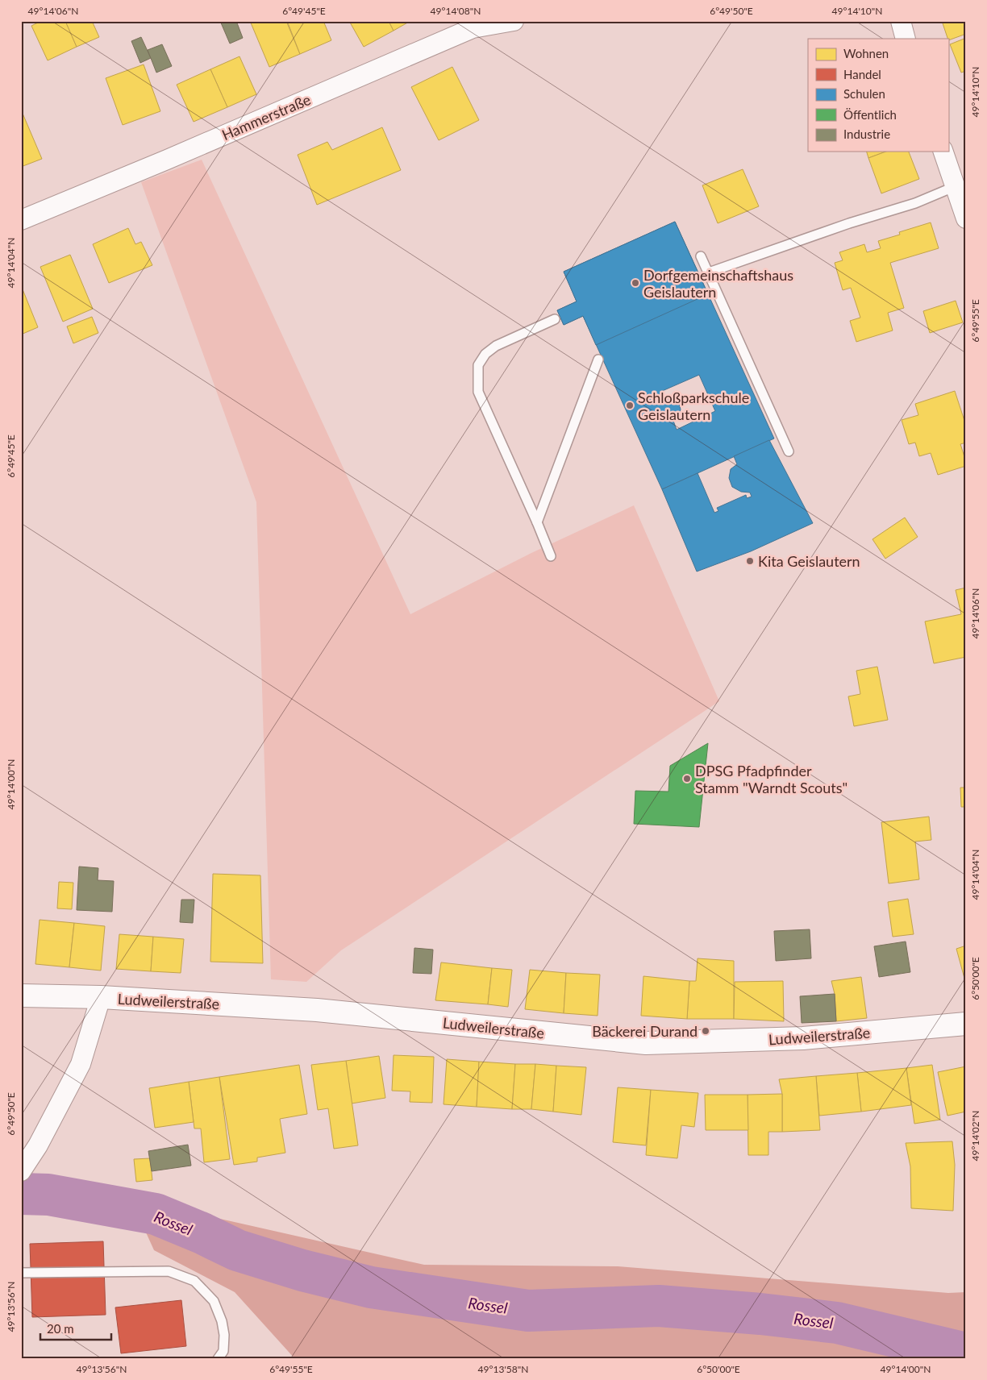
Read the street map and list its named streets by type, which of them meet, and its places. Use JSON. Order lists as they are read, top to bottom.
{
  "streets": {
    "main road": ["Ludweilerstraße"],
    "street": ["Hammerstraße"]
  },
  "water": ["Rossel"],
  "places": [
    "Dorfgemeinschaftshaus Geislautern",
    "Schloßparkschule Geislautern",
    "Kita Geislautern",
    "DPSG Pfadpfinder Stamm \"Warndt Scouts\"",
    "Bäckerei Durand"
  ],
  "legend": [
    "Wohnen",
    "Handel",
    "Schulen",
    "Öffentlich",
    "Industrie"
  ],
  "scale_bar": "20 m",
  "coordinates": [
    "49°14'06\"N",
    "6°49'45\"E",
    "49°14'08\"N",
    "6°49'50\"E",
    "49°14'10\"N",
    "49°14'04\"N",
    "6°49'55\"E",
    "49°14'00\"N",
    "6°50'00\"E",
    "49°14'02\"N",
    "49°13'56\"N",
    "49°13'58\"N"
  ]
}
